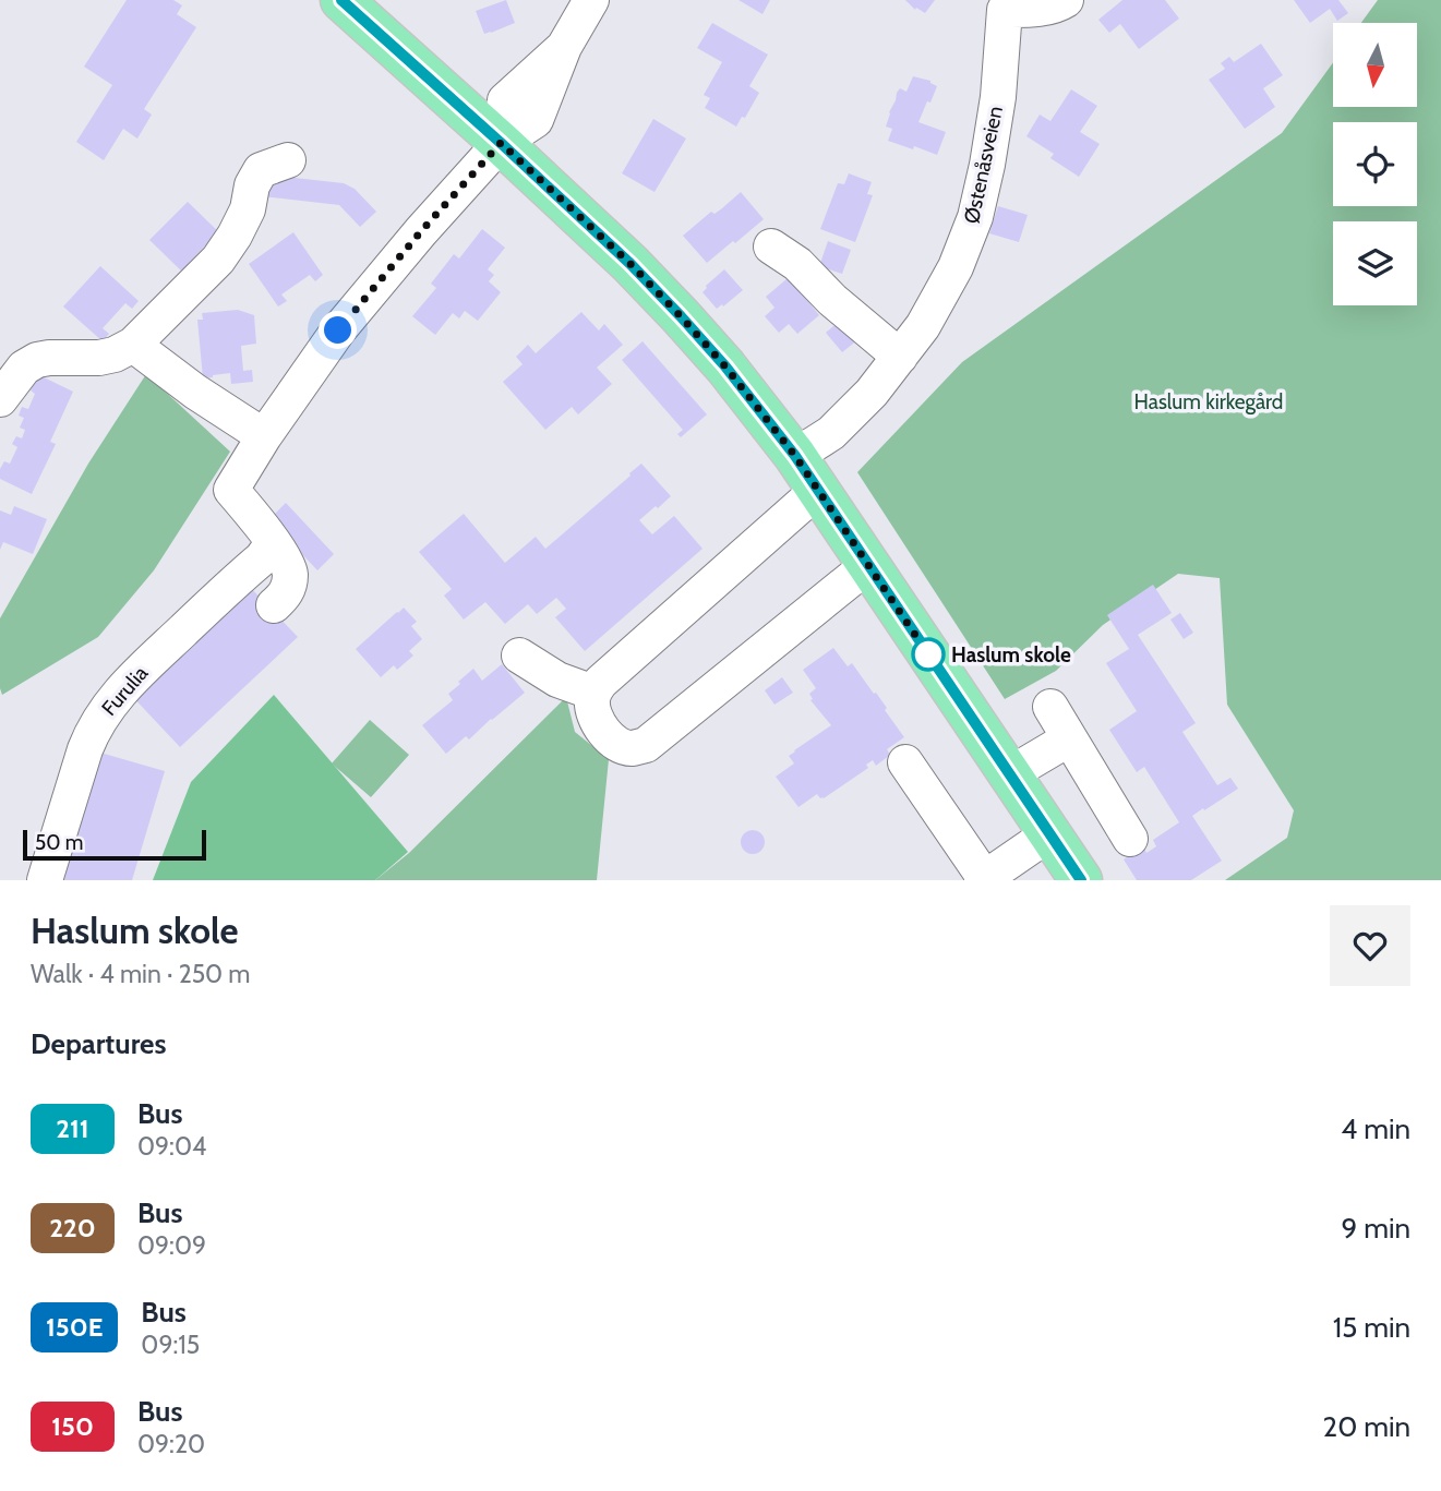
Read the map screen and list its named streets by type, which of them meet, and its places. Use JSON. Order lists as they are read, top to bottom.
{
  "streets": {
    "street": ["Østenåsveien", "Furulia"]
  },
  "parks": ["Haslum kirkegård"],
  "places": ["Haslum skole"],
  "lines": ["bus line 211"],
  "scale_bar": "50 m",
  "north": "bottom",
  "page": {
    "scale": "50 m",
    "heading": [
      ["Haslum skole", "Walk · 4 min · 250 m"],
      "Departures"
    ],
    "list": [
      {
        "mark": "211",
        "name": "Bus",
        "note": "09:04",
        "value": "4 min"
      },
      {
        "mark": "220",
        "name": "Bus",
        "note": "09:09",
        "value": "9 min"
      },
      {
        "mark": "150E",
        "name": "Bus",
        "note": "09:15",
        "value": "15 min"
      },
      {
        "mark": "150",
        "name": "Bus",
        "note": "09:20",
        "value": "20 min"
      }
    ]
  }
}
